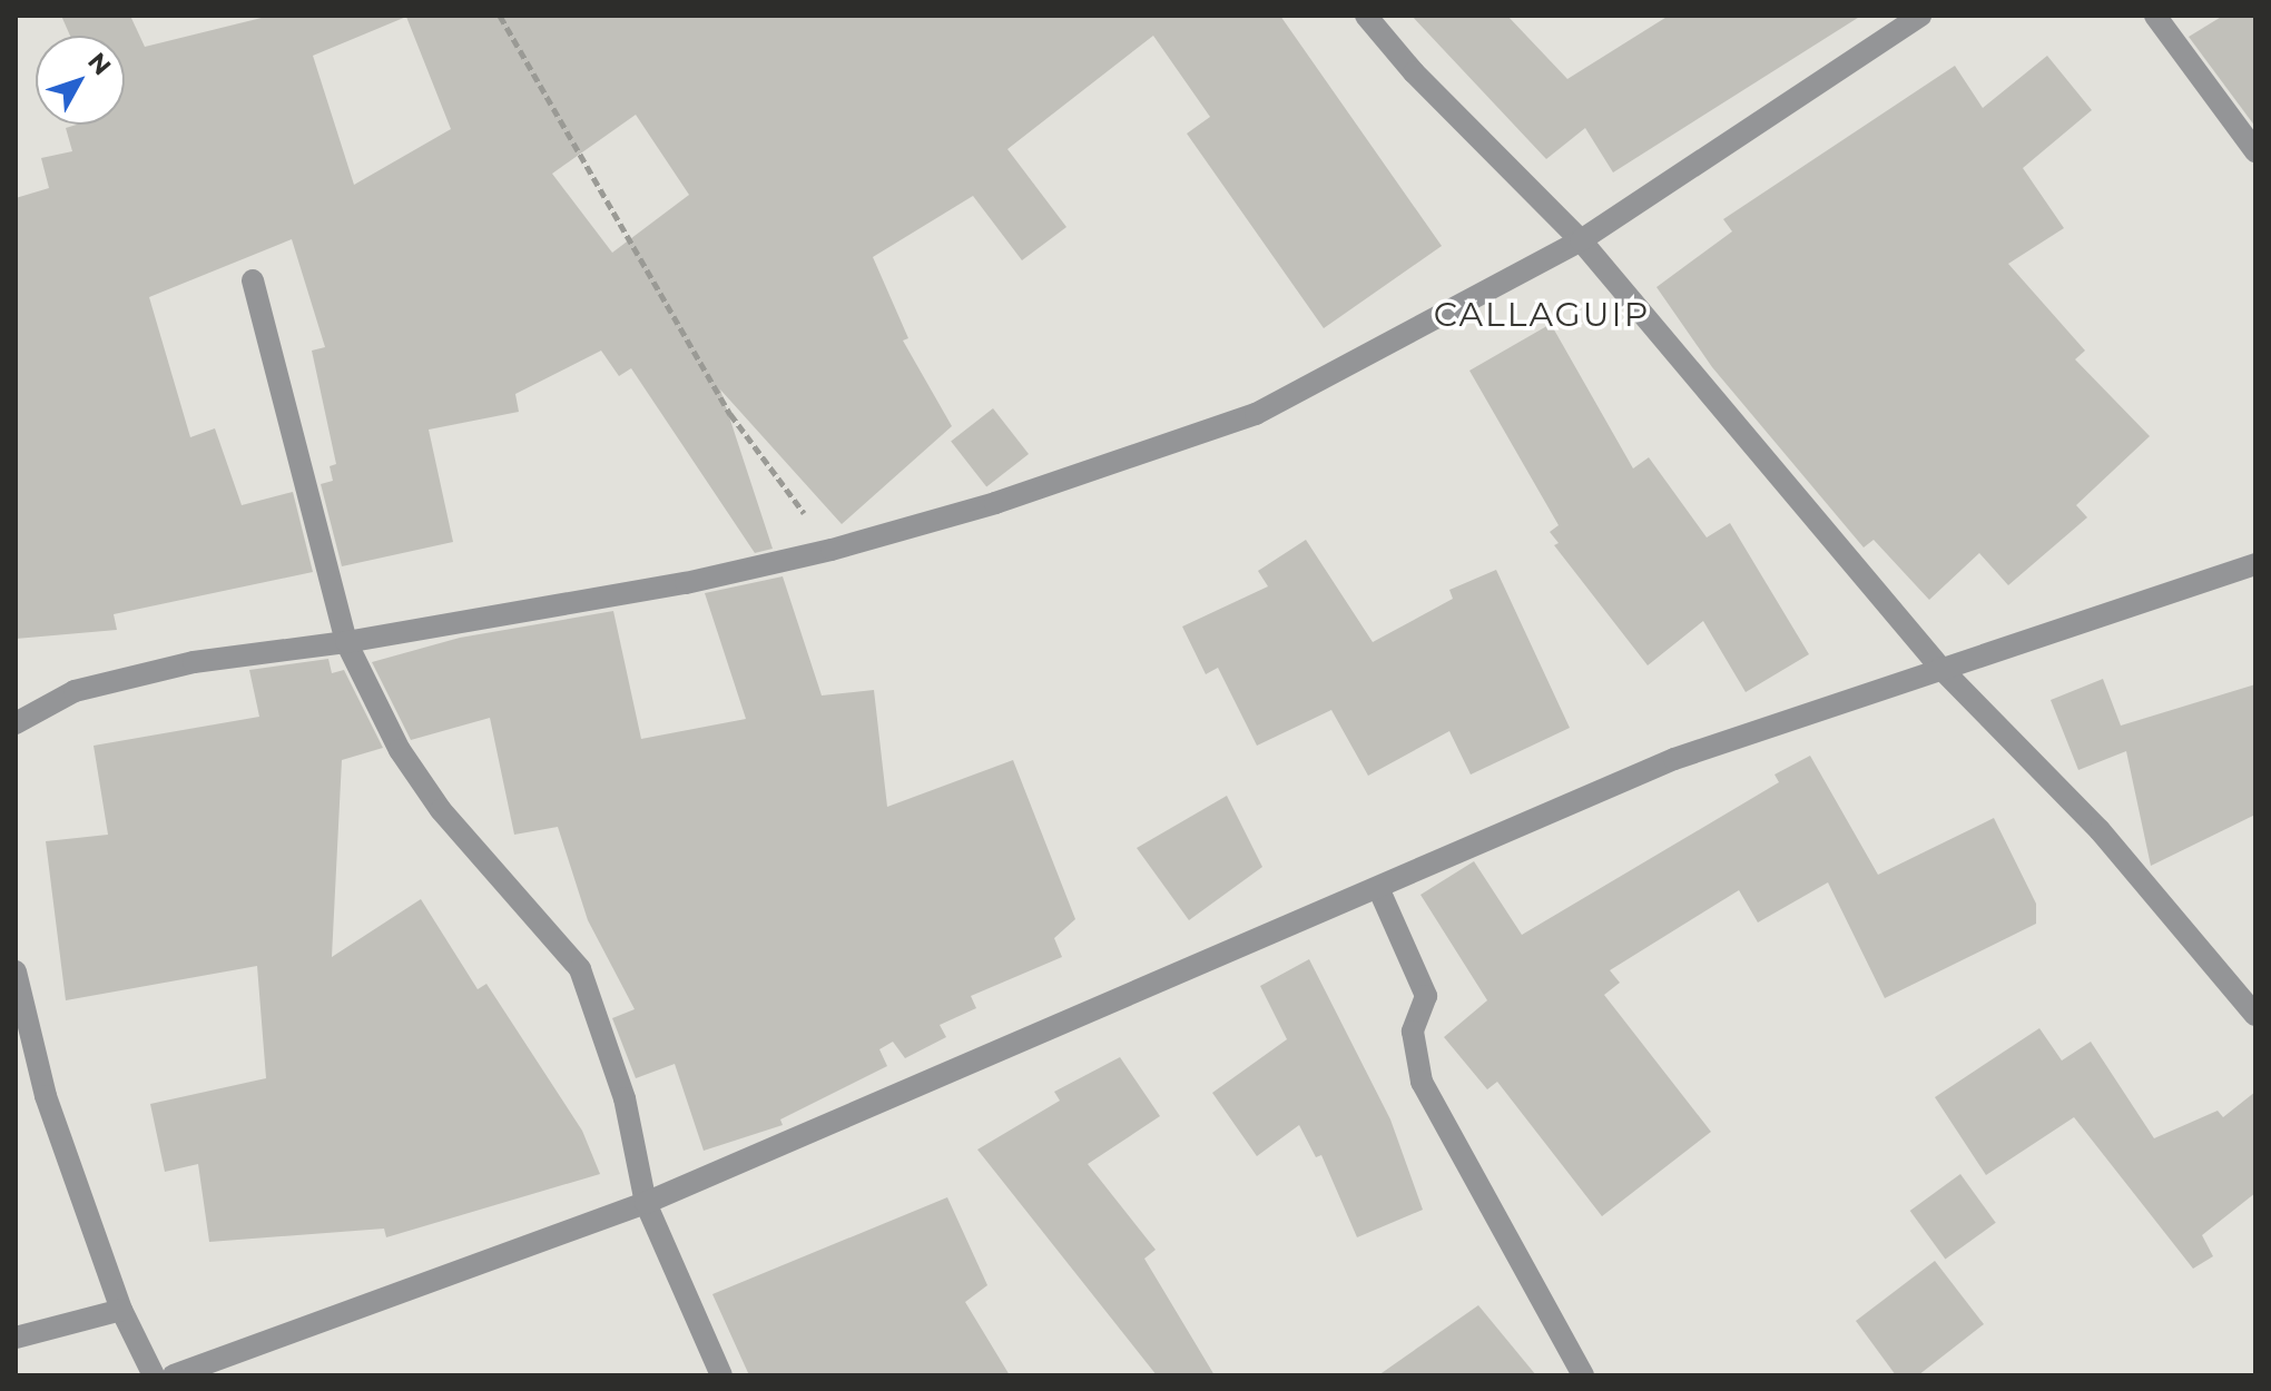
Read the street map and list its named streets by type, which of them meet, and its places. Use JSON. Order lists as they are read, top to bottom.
{
  "districts": ["CALLAGUIP"],
  "north": "top right"
}
